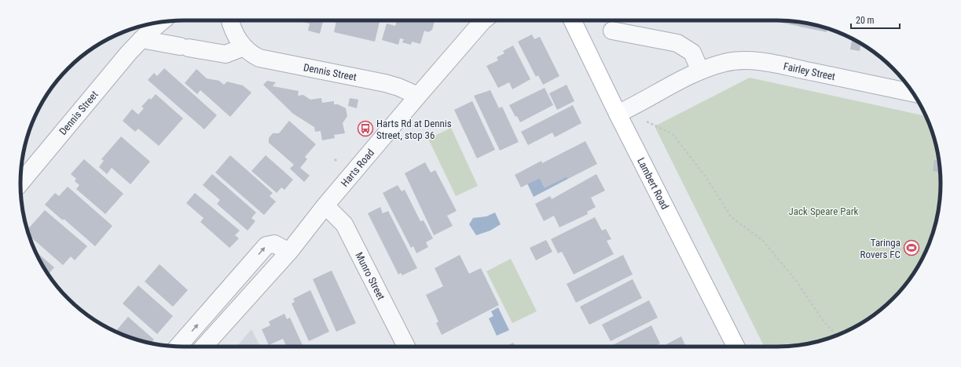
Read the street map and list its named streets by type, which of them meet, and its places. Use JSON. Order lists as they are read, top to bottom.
{
  "streets": {
    "main road": ["Lambert Road"],
    "street": [
      "Fairley Street",
      "Dennis Street",
      "Harts Road",
      "Munro Street"
    ]
  },
  "crossings": [
    ["Fairley Street", "Lambert Road"],
    ["Dennis Street", "Harts Road"],
    ["Harts Road", "Munro Street"]
  ],
  "parks": ["Jack Speare Park"],
  "places": {
    "bus stop": ["Harts Rd at Dennis Street, stop 36"],
    "sports": ["Taringa Rovers FC"]
  },
  "scale_bar": "20 m"
}
